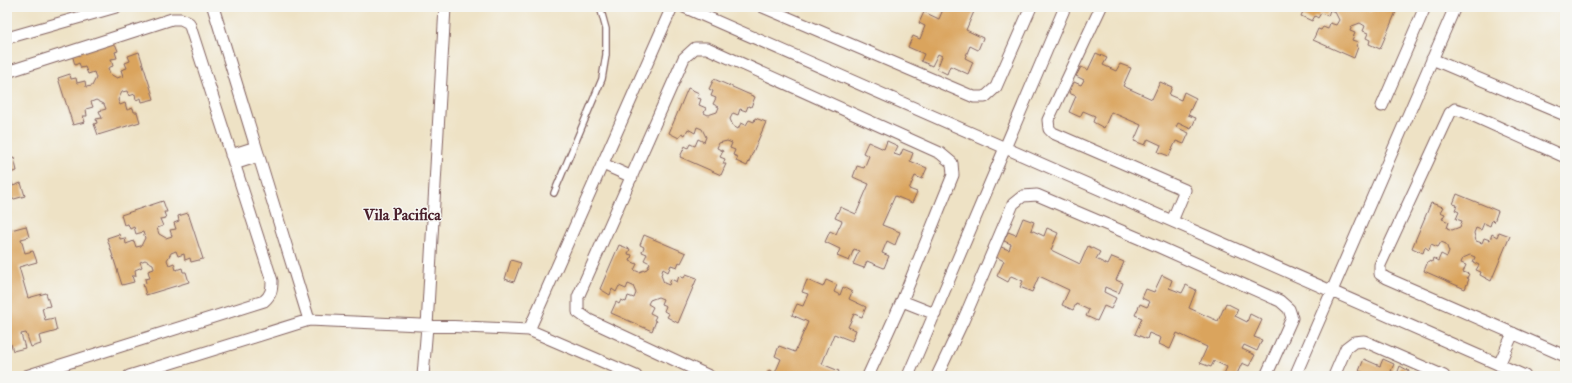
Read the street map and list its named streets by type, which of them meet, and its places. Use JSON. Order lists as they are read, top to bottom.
{
  "districts": ["Vila Pacifica"]
}
